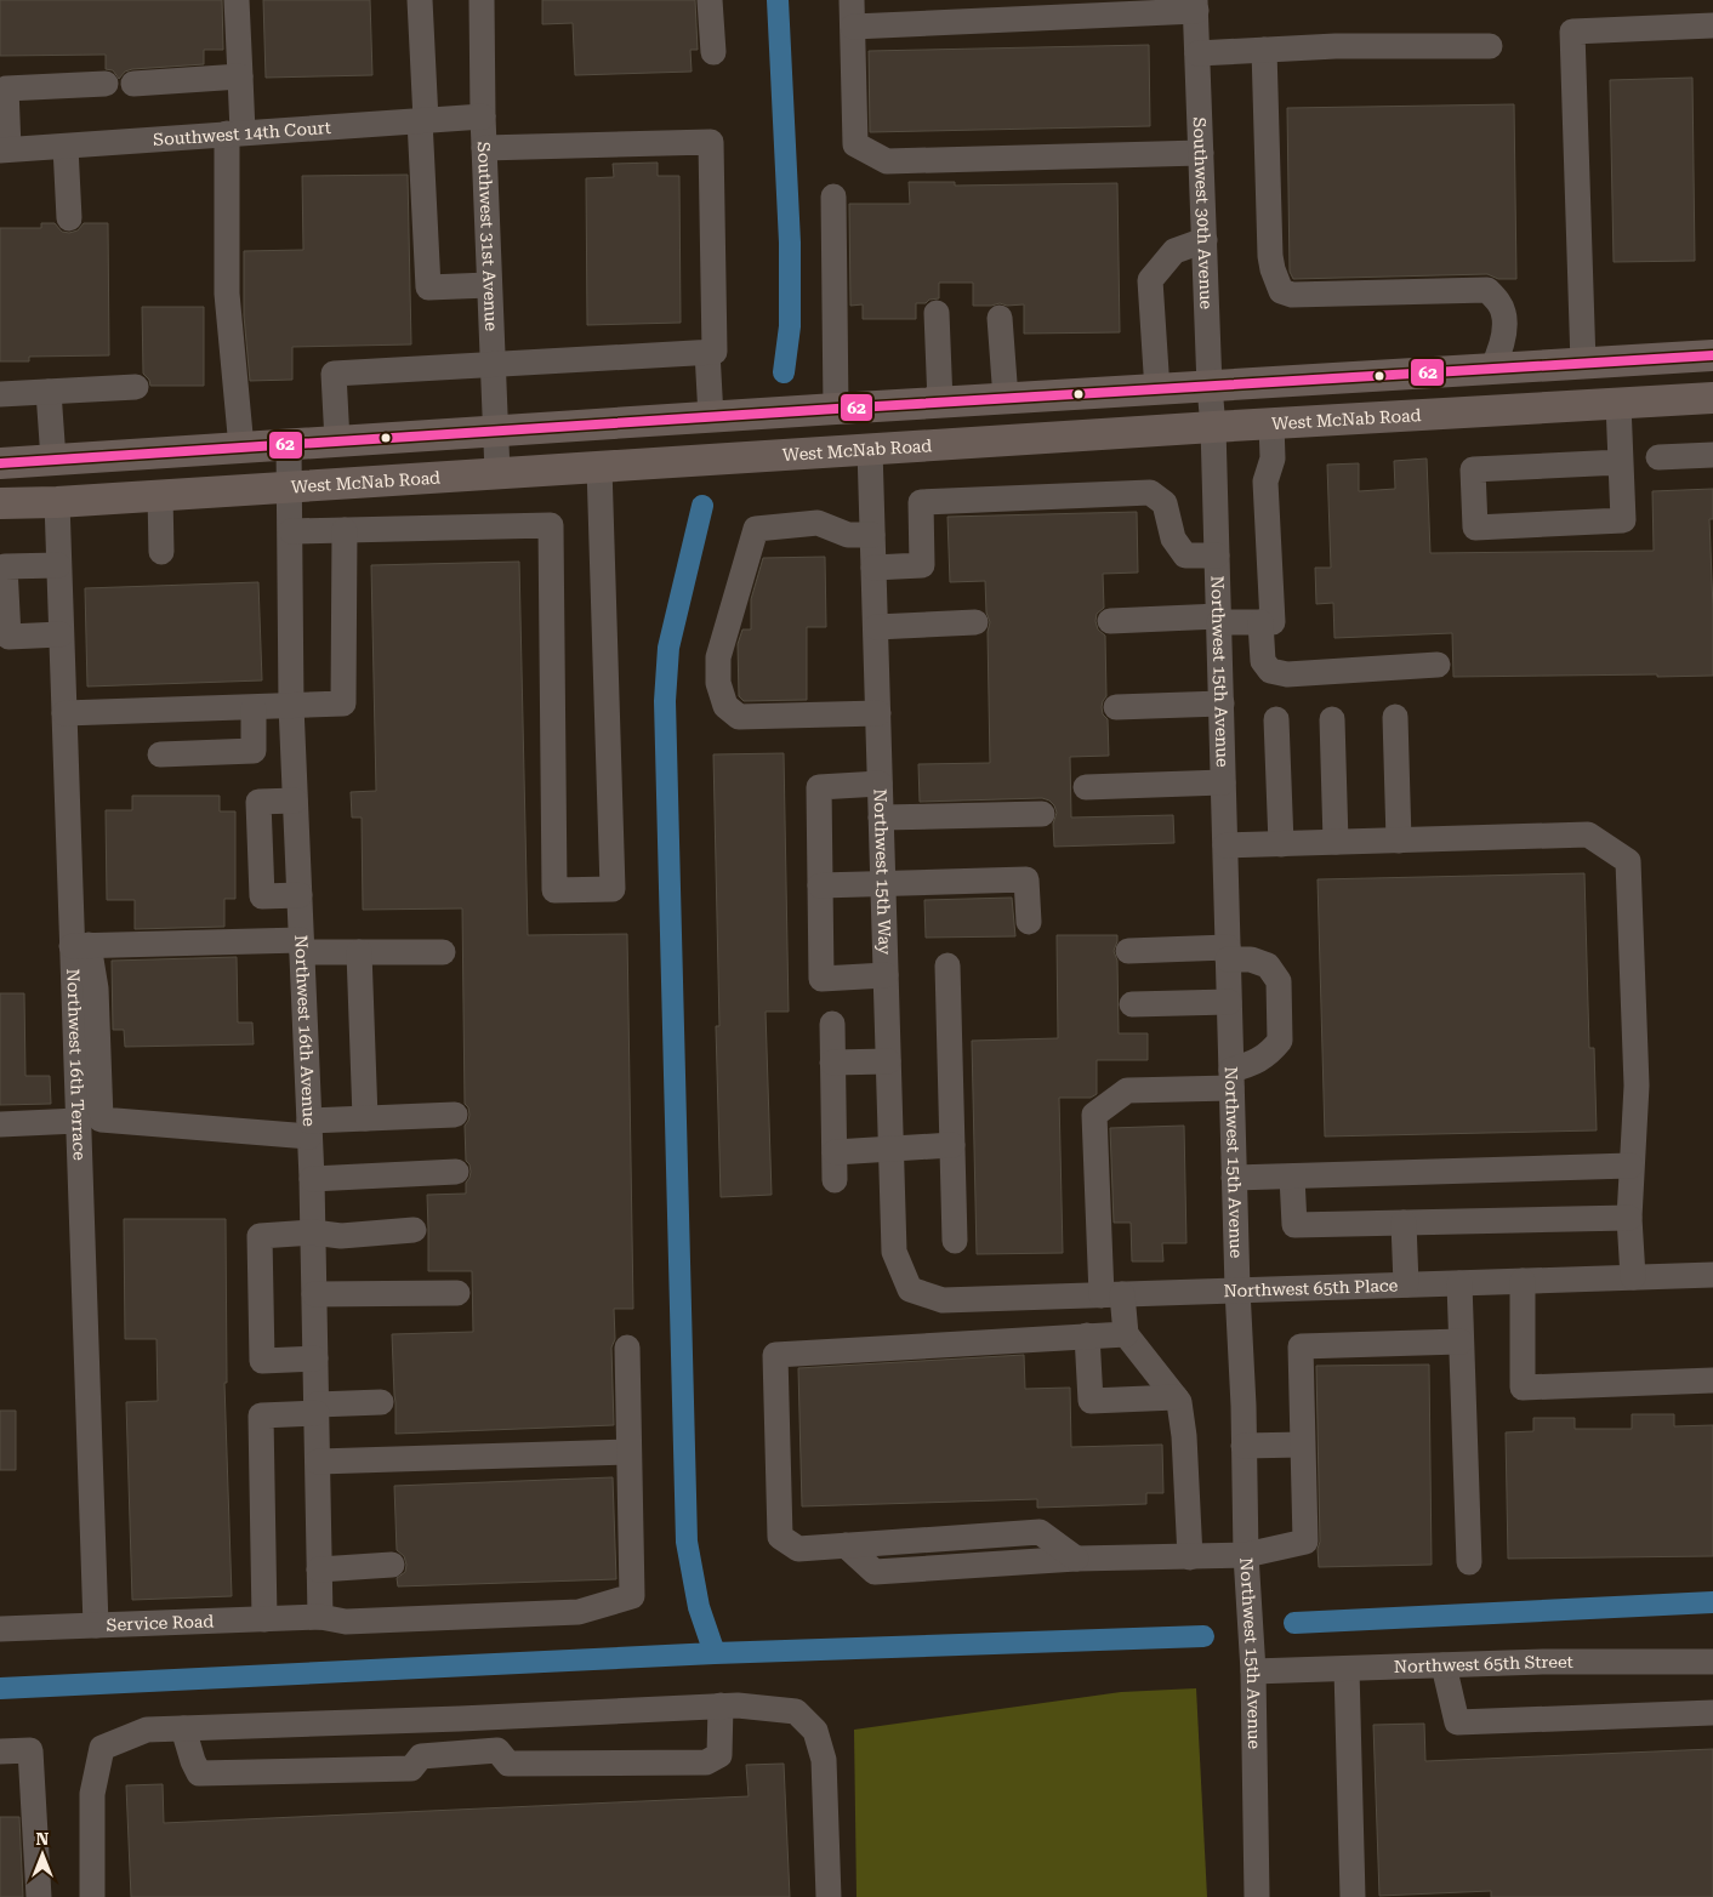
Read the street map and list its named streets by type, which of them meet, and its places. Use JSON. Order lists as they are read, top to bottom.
{
  "streets": {
    "main road": ["West McNab Road"],
    "street": [
      "Southwest 14th Court",
      "Southwest 30th Avenue",
      "Southwest 31st Avenue",
      "Northwest 15th Avenue",
      "Northwest 15th Way",
      "Northwest 16th Avenue",
      "Northwest 16th Terrace",
      "Northwest 65th Place",
      "Service Road",
      "Northwest 65th Street"
    ]
  },
  "crossings": [
    ["Southwest 14th Court", "Southwest 31st Avenue"],
    ["Southwest 30th Avenue", "West McNab Road"],
    ["Southwest 30th Avenue", "Northwest 15th Avenue"],
    ["Southwest 31st Avenue", "West McNab Road"],
    ["West McNab Road", "Northwest 15th Avenue"],
    ["West McNab Road", "Northwest 15th Way"],
    ["West McNab Road", "Northwest 16th Avenue"],
    ["West McNab Road", "Northwest 16th Terrace"],
    ["Northwest 15th Avenue", "Northwest 65th Place"],
    ["Northwest 15th Avenue", "Northwest 65th Street"],
    ["Northwest 15th Way", "Northwest 65th Place"],
    ["Northwest 16th Avenue", "Service Road"],
    ["Northwest 16th Terrace", "Service Road"]
  ],
  "lines": ["transit line 62"],
  "north": "top"
}
